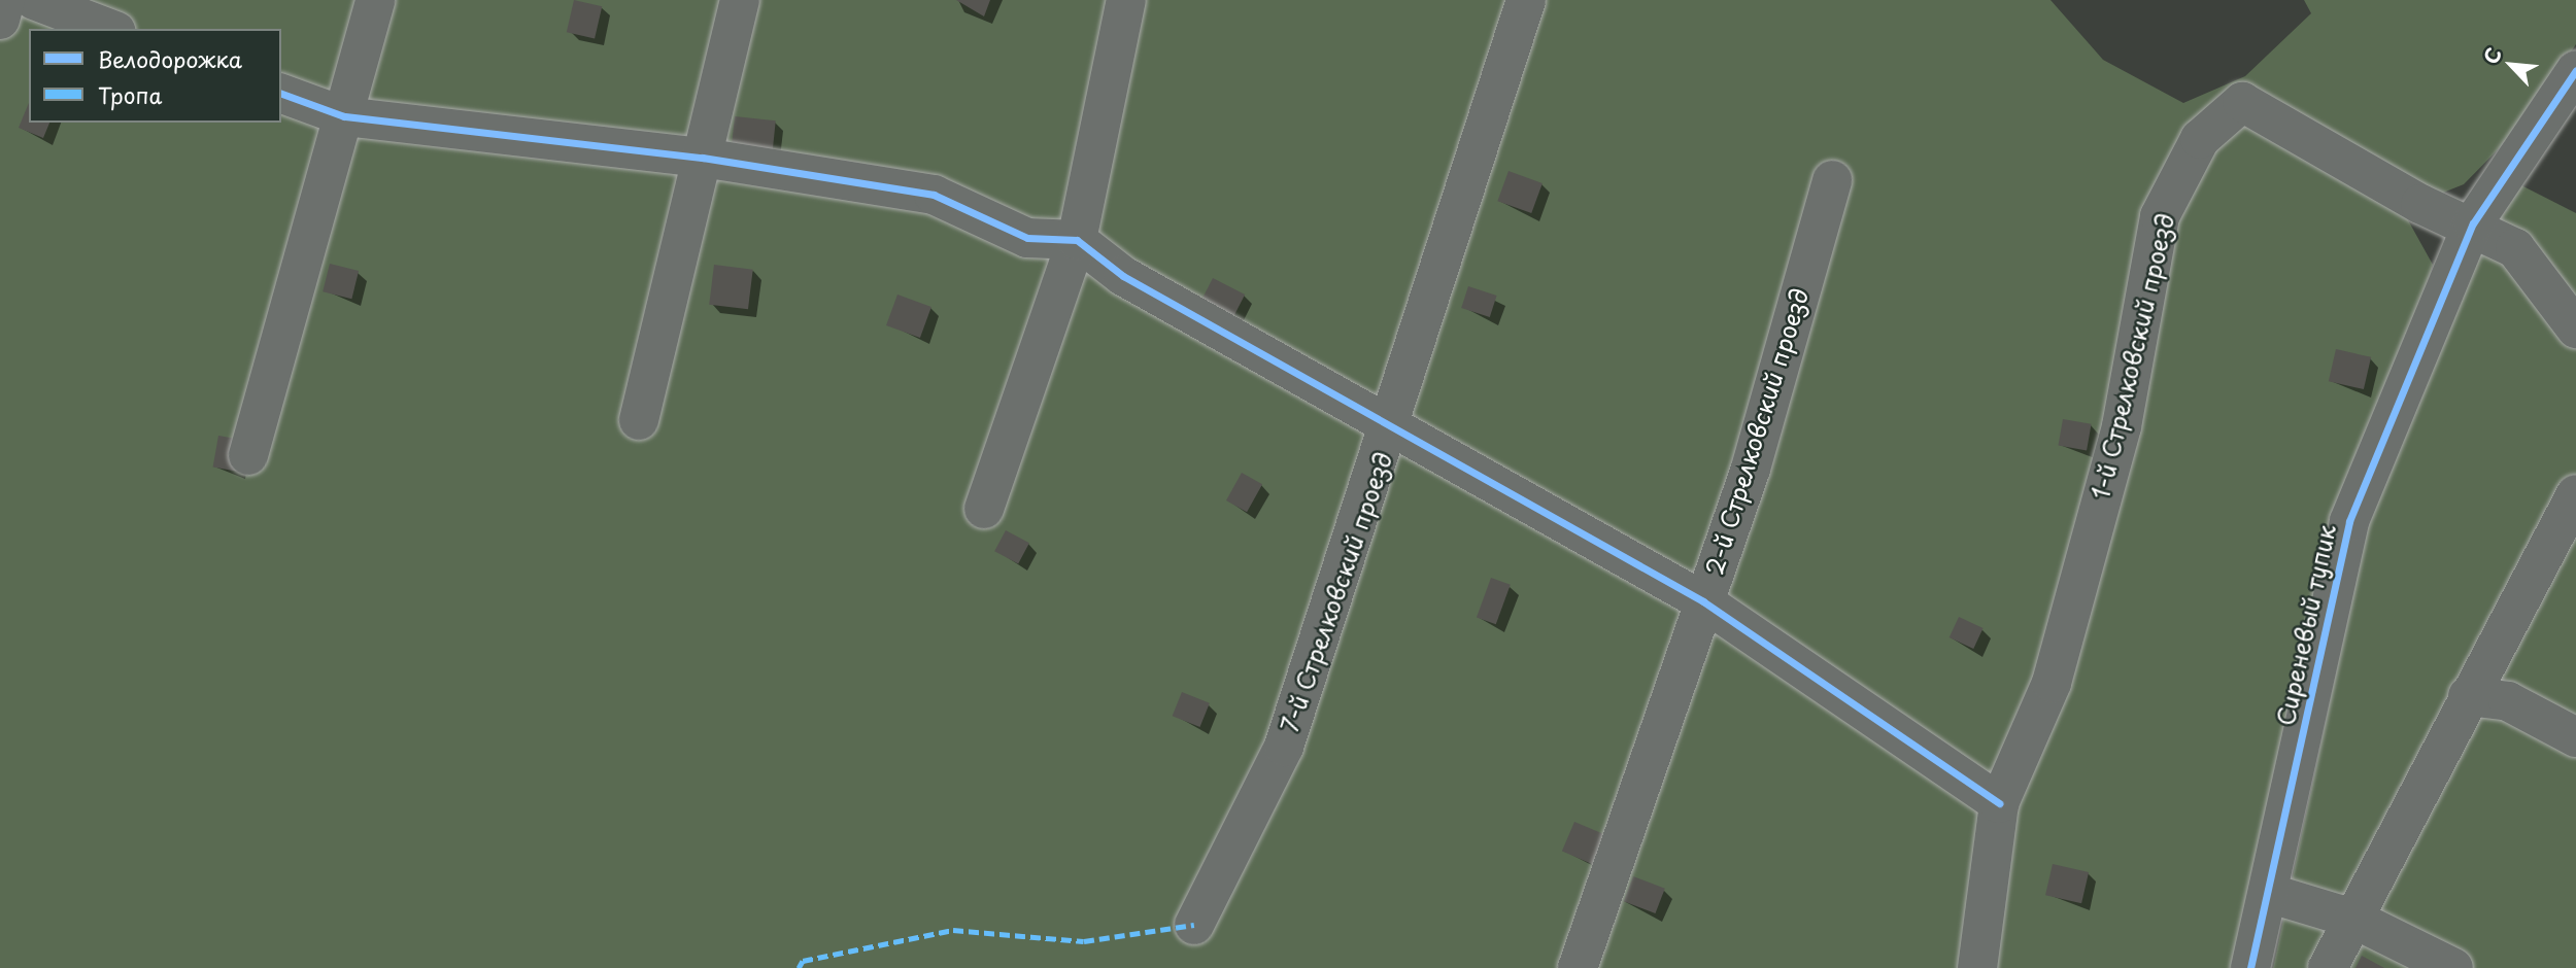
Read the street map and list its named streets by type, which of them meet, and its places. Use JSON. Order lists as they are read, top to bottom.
{
  "streets": {
    "street": [
      "1-й Стрелковский проезд",
      "2-й Стрелковский проезд",
      "7-й Стрелковский проезд",
      "Сиреневый тупик"
    ]
  },
  "crossings": [
    ["1-й Стрелковский проезд", "Сиреневый тупик"]
  ],
  "legend": ["Велодорожка", "Тропа"],
  "north": "top left"
}
